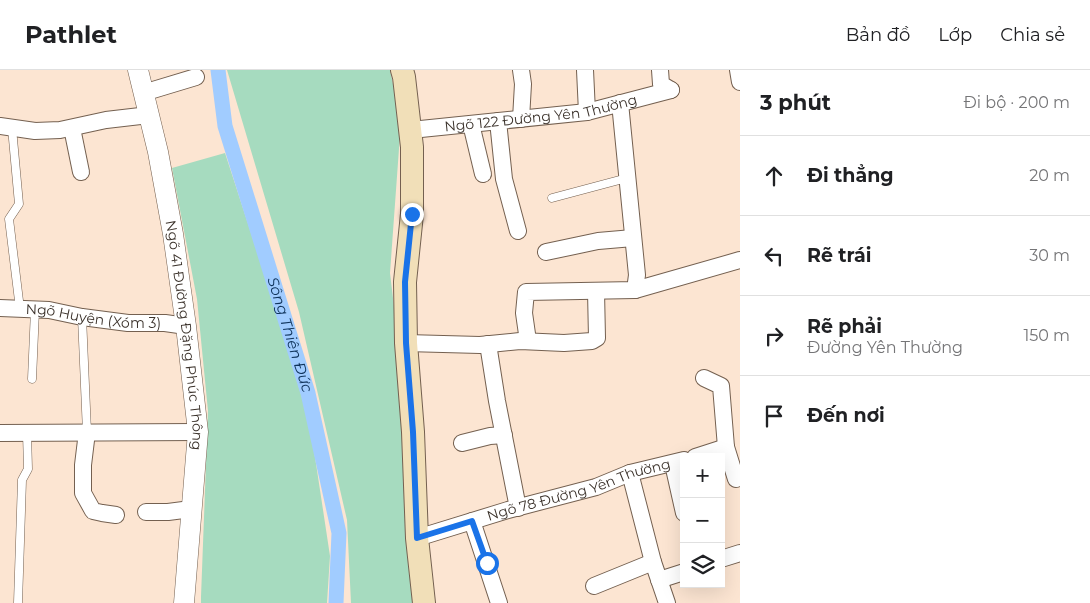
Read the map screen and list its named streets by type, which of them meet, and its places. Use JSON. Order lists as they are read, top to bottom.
{
  "streets": {
    "street": [
      "Ngõ 122 Đường Yên Thường",
      "Ngõ Huyện (Xóm 3)",
      "Ngõ 41 Đường Đặng Phúc Thông",
      "Ngõ 78 Đường Yên Thường"
    ]
  },
  "crossings": [
    ["Ngõ Huyện (Xóm 3)", "Ngõ 41 Đường Đặng Phúc Thông"]
  ],
  "water": ["Sông Thiên Đức"],
  "page": {
    "header": "Pathlet",
    "nav": ["Bản đồ", "Lớp", "Chia sẻ"],
    "heading": ["3 phút", "Đi bộ · 200 m"],
    "list": [
      ["Đi thẳng", "20 m"],
      ["Rẽ trái", "30 m"],
      ["Rẽ phải", "Đường Yên Thường", "150 m"],
      "Đến nơi"
    ],
    "map_buttons": ["+", "−"]
  }
}
